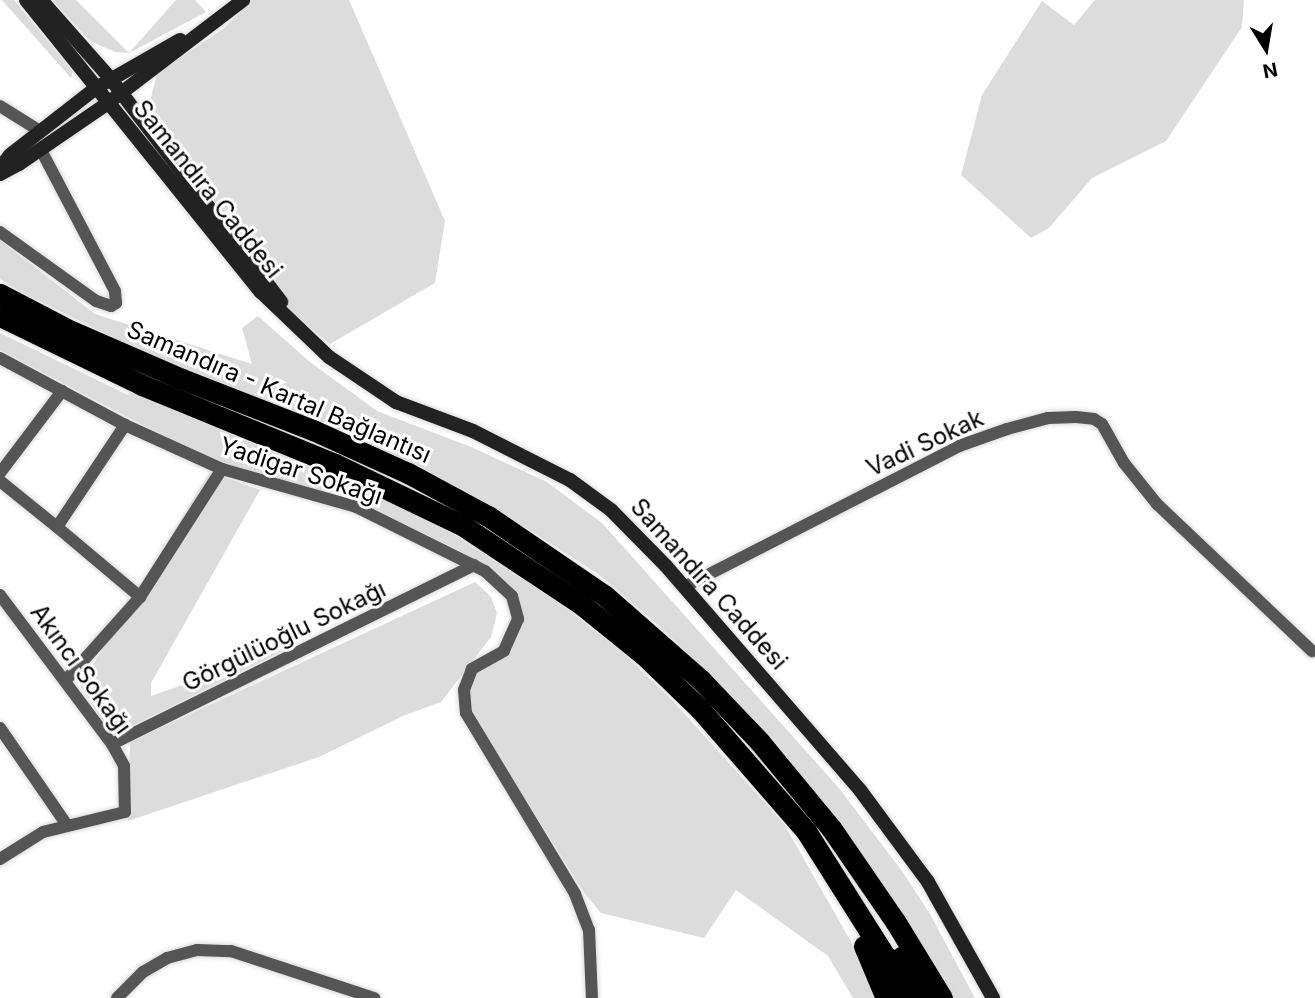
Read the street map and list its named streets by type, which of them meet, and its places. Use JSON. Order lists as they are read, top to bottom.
{
  "streets": {
    "highway": ["Samandıra - Kartal Bağlantısı"],
    "main road": ["Samandıra Caddesi"],
    "street": [
      "Vadi Sokak",
      "Yadigar Sokağı",
      "Görgülüoğlu Sokağı",
      "Akıncı Sokağı"
    ]
  },
  "crossings": [
    ["Samandıra Caddesi", "Vadi Sokak"],
    ["Yadigar Sokağı", "Görgülüoğlu Sokağı"],
    ["Görgülüoğlu Sokağı", "Akıncı Sokağı"]
  ],
  "north": "bottom"
}
